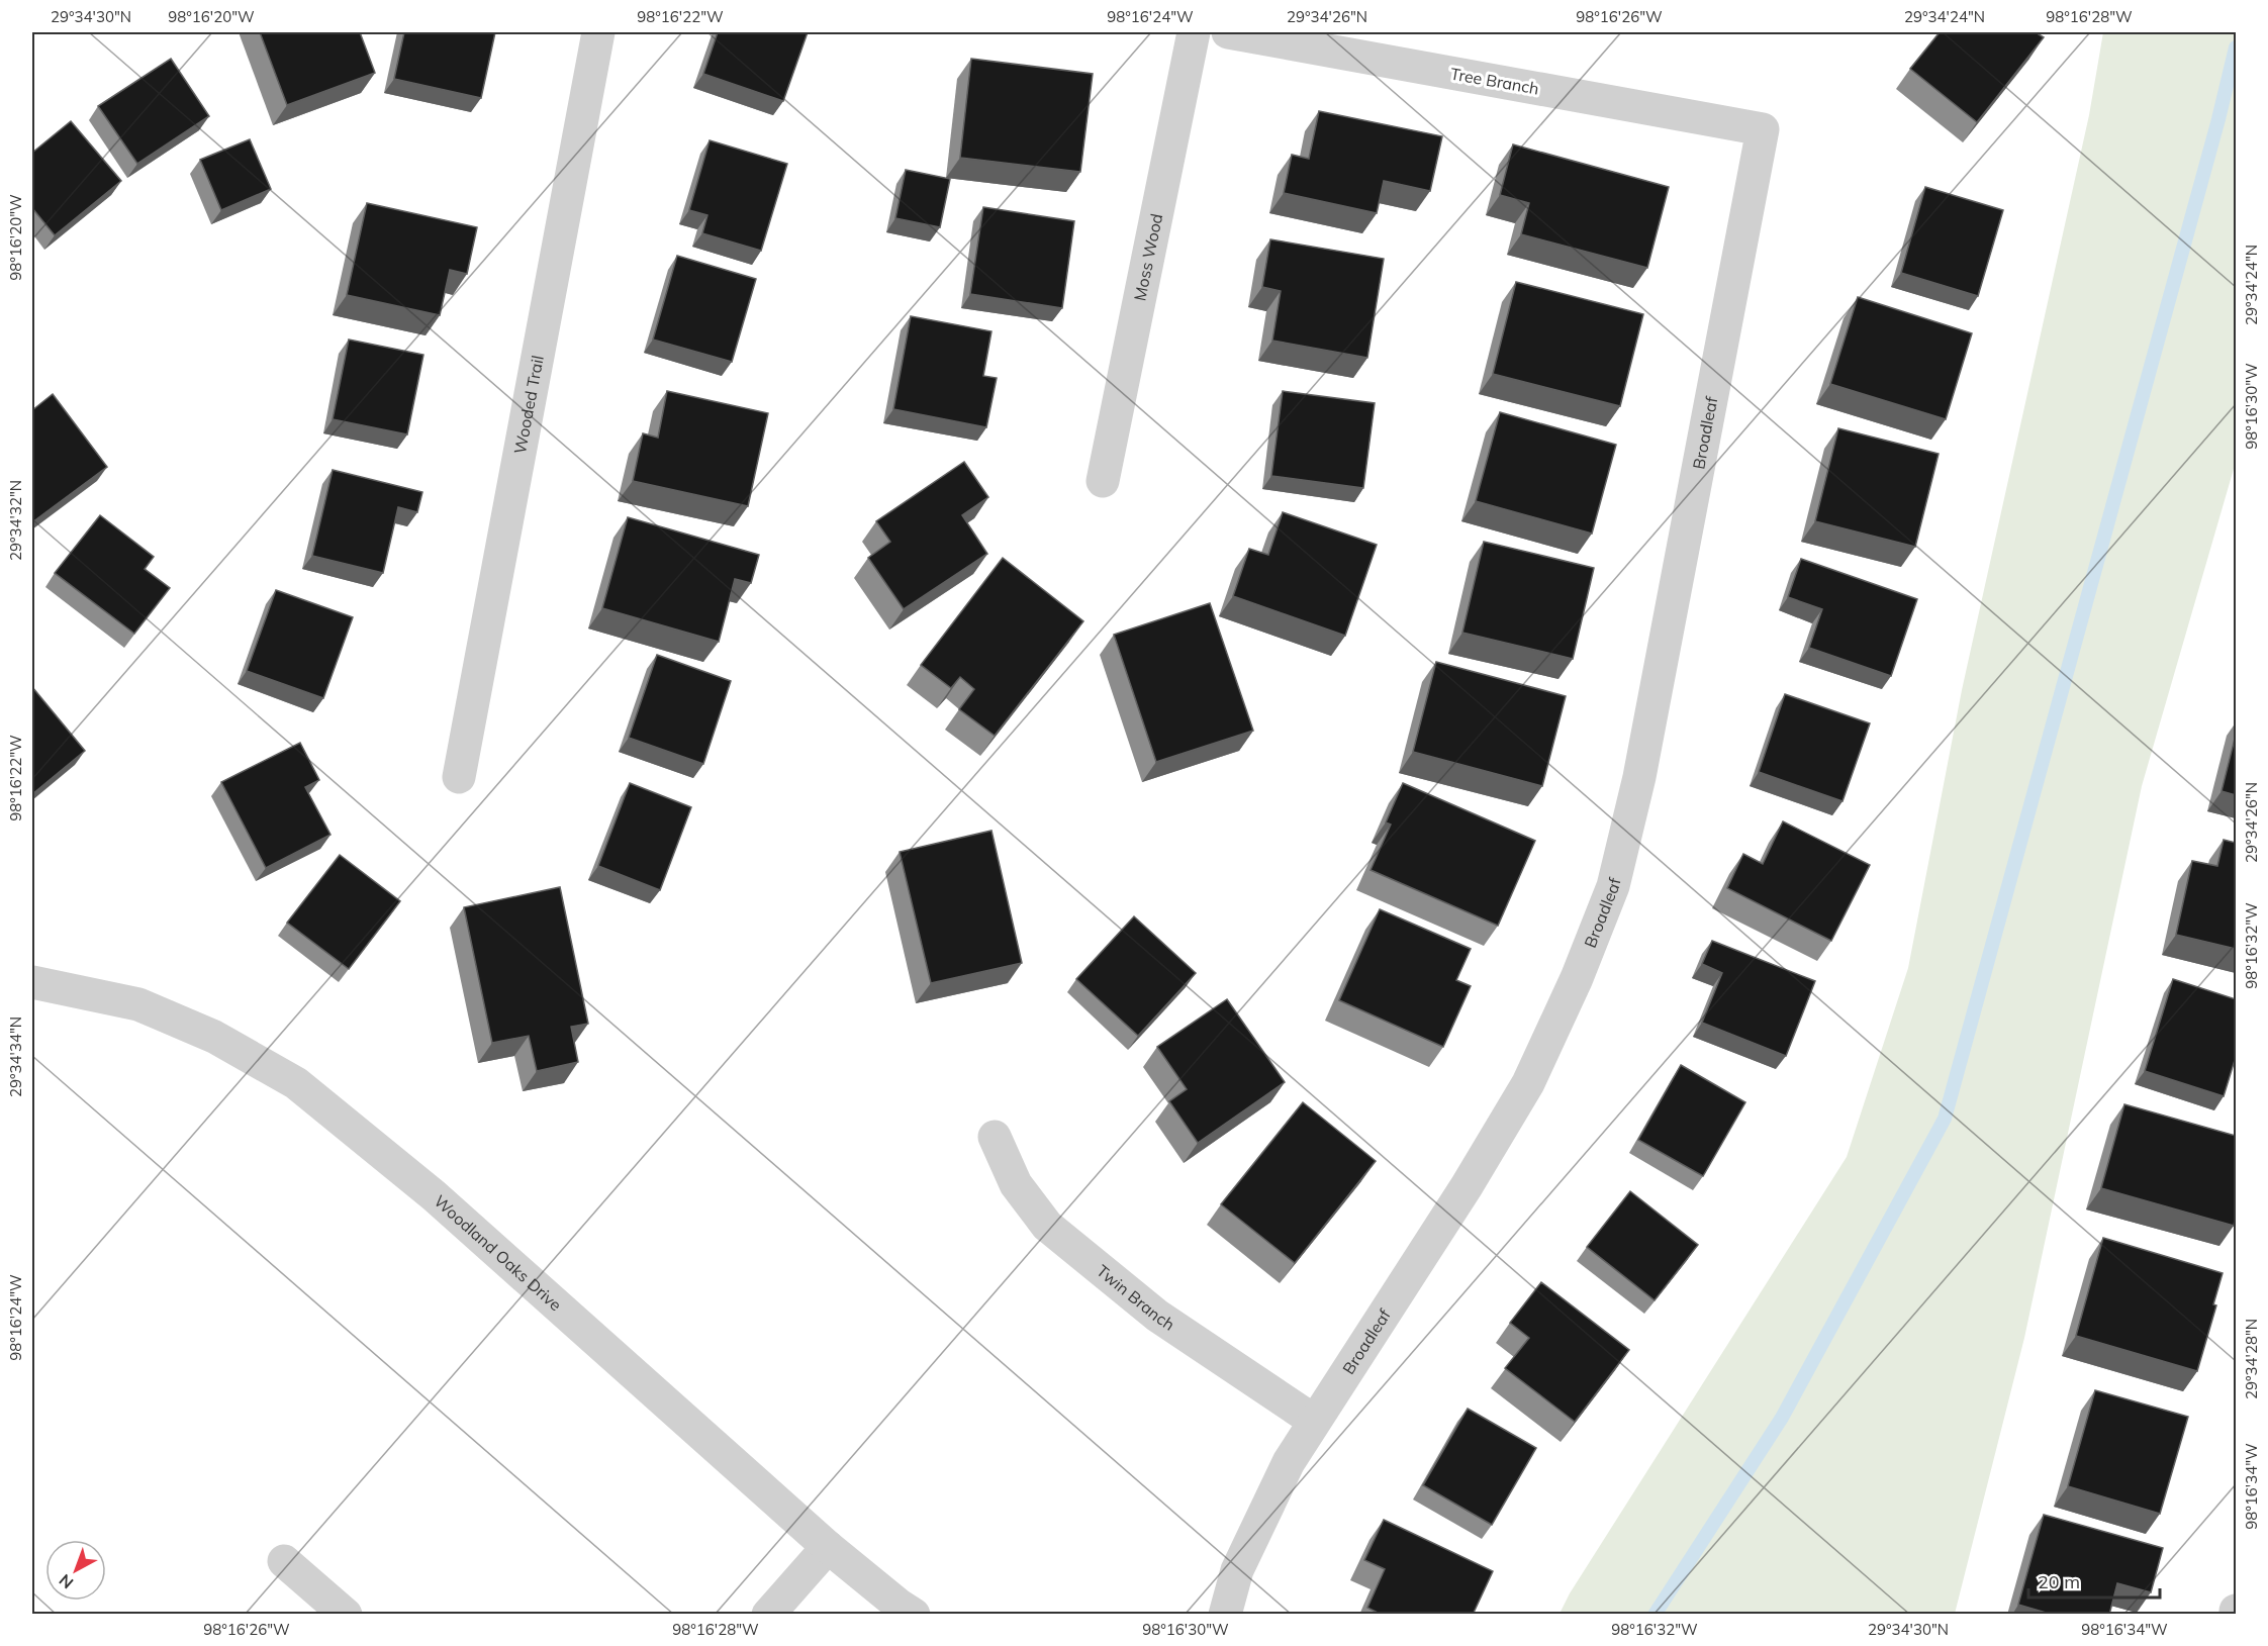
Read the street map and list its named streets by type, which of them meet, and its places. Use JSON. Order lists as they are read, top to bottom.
{
  "streets": {
    "street": [
      "Tree Branch",
      "Moss Wood",
      "Wooded Trail",
      "Broadleaf",
      "Woodland Oaks Drive",
      "Twin Branch"
    ]
  },
  "crossings": [
    ["Tree Branch", "Broadleaf"],
    ["Broadleaf", "Twin Branch"]
  ],
  "scale_bar": "20 m",
  "north": "bottom left",
  "coordinates": [
    "29°34'30\"N",
    "98°16'20\"W",
    "98°16'22\"W",
    "98°16'24\"W",
    "29°34'26\"N",
    "98°16'26\"W",
    "29°34'24\"N",
    "98°16'28\"W",
    "98°16'30\"W",
    "29°34'32\"N",
    "98°16'32\"W",
    "29°34'34\"N",
    "29°34'28\"N",
    "98°16'34\"W"
  ]
}
